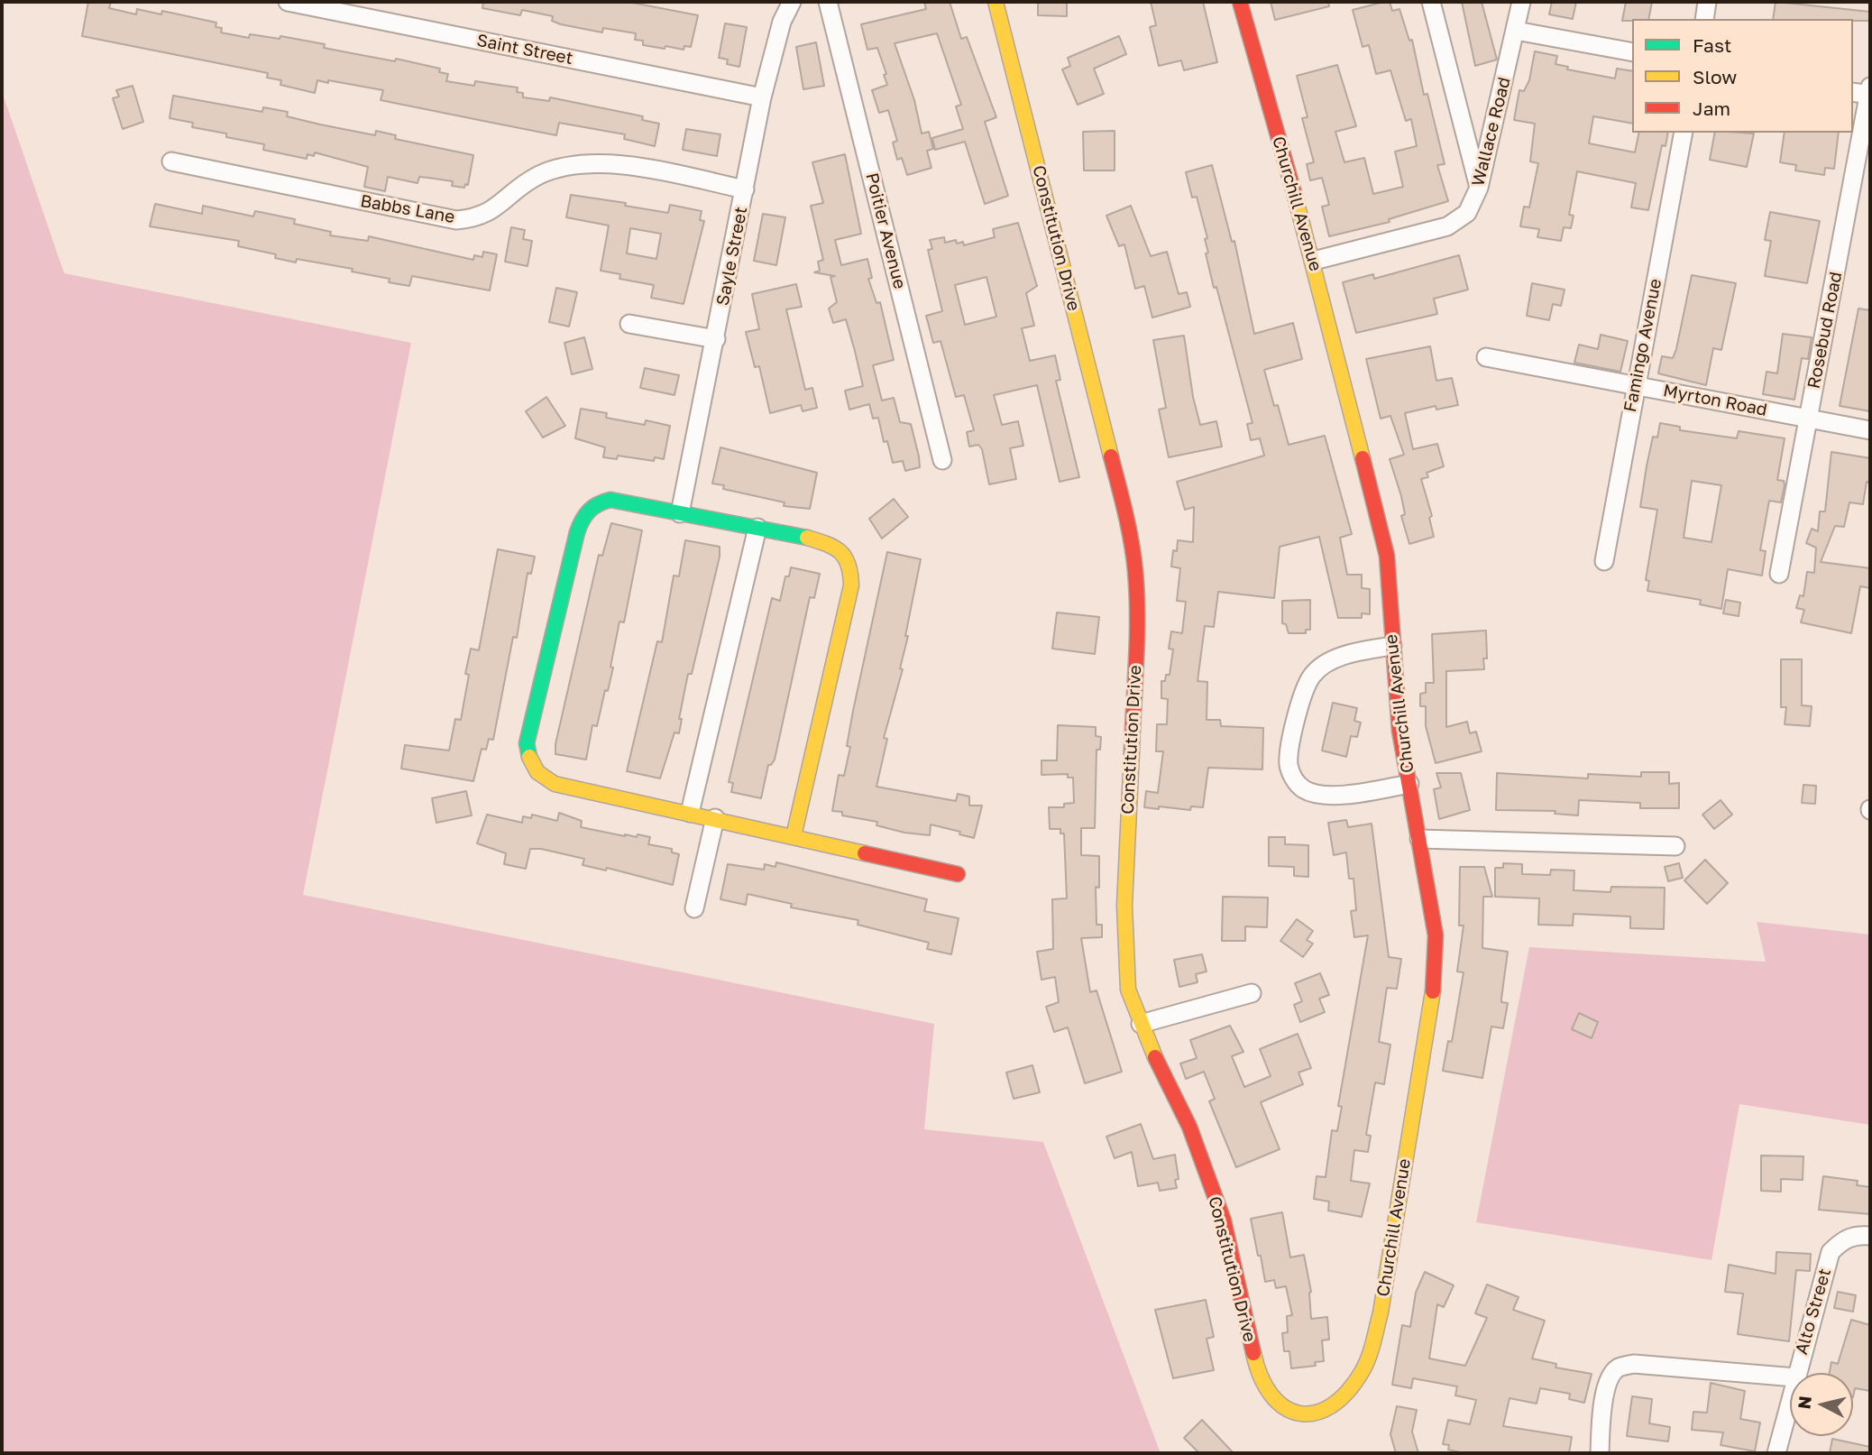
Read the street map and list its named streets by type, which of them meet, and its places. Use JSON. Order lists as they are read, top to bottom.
{
  "streets": {
    "street": [
      "Saint Street",
      "Wallace Road",
      "Churchill Avenue",
      "Babbs Lane",
      "Poitier Avenue",
      "Constitution Drive",
      "Sayle Street",
      "Rosebud Road",
      "Famingo Avenue",
      "Myrton Road",
      "Alto Street"
    ]
  },
  "crossings": [
    ["Saint Street", "Sayle Street"],
    ["Wallace Road", "Churchill Avenue"],
    ["Churchill Avenue", "Constitution Drive"],
    ["Babbs Lane", "Sayle Street"],
    ["Rosebud Road", "Myrton Road"],
    ["Famingo Avenue", "Myrton Road"]
  ],
  "legend": ["Fast", "Slow", "Jam"],
  "north": "left"
}
